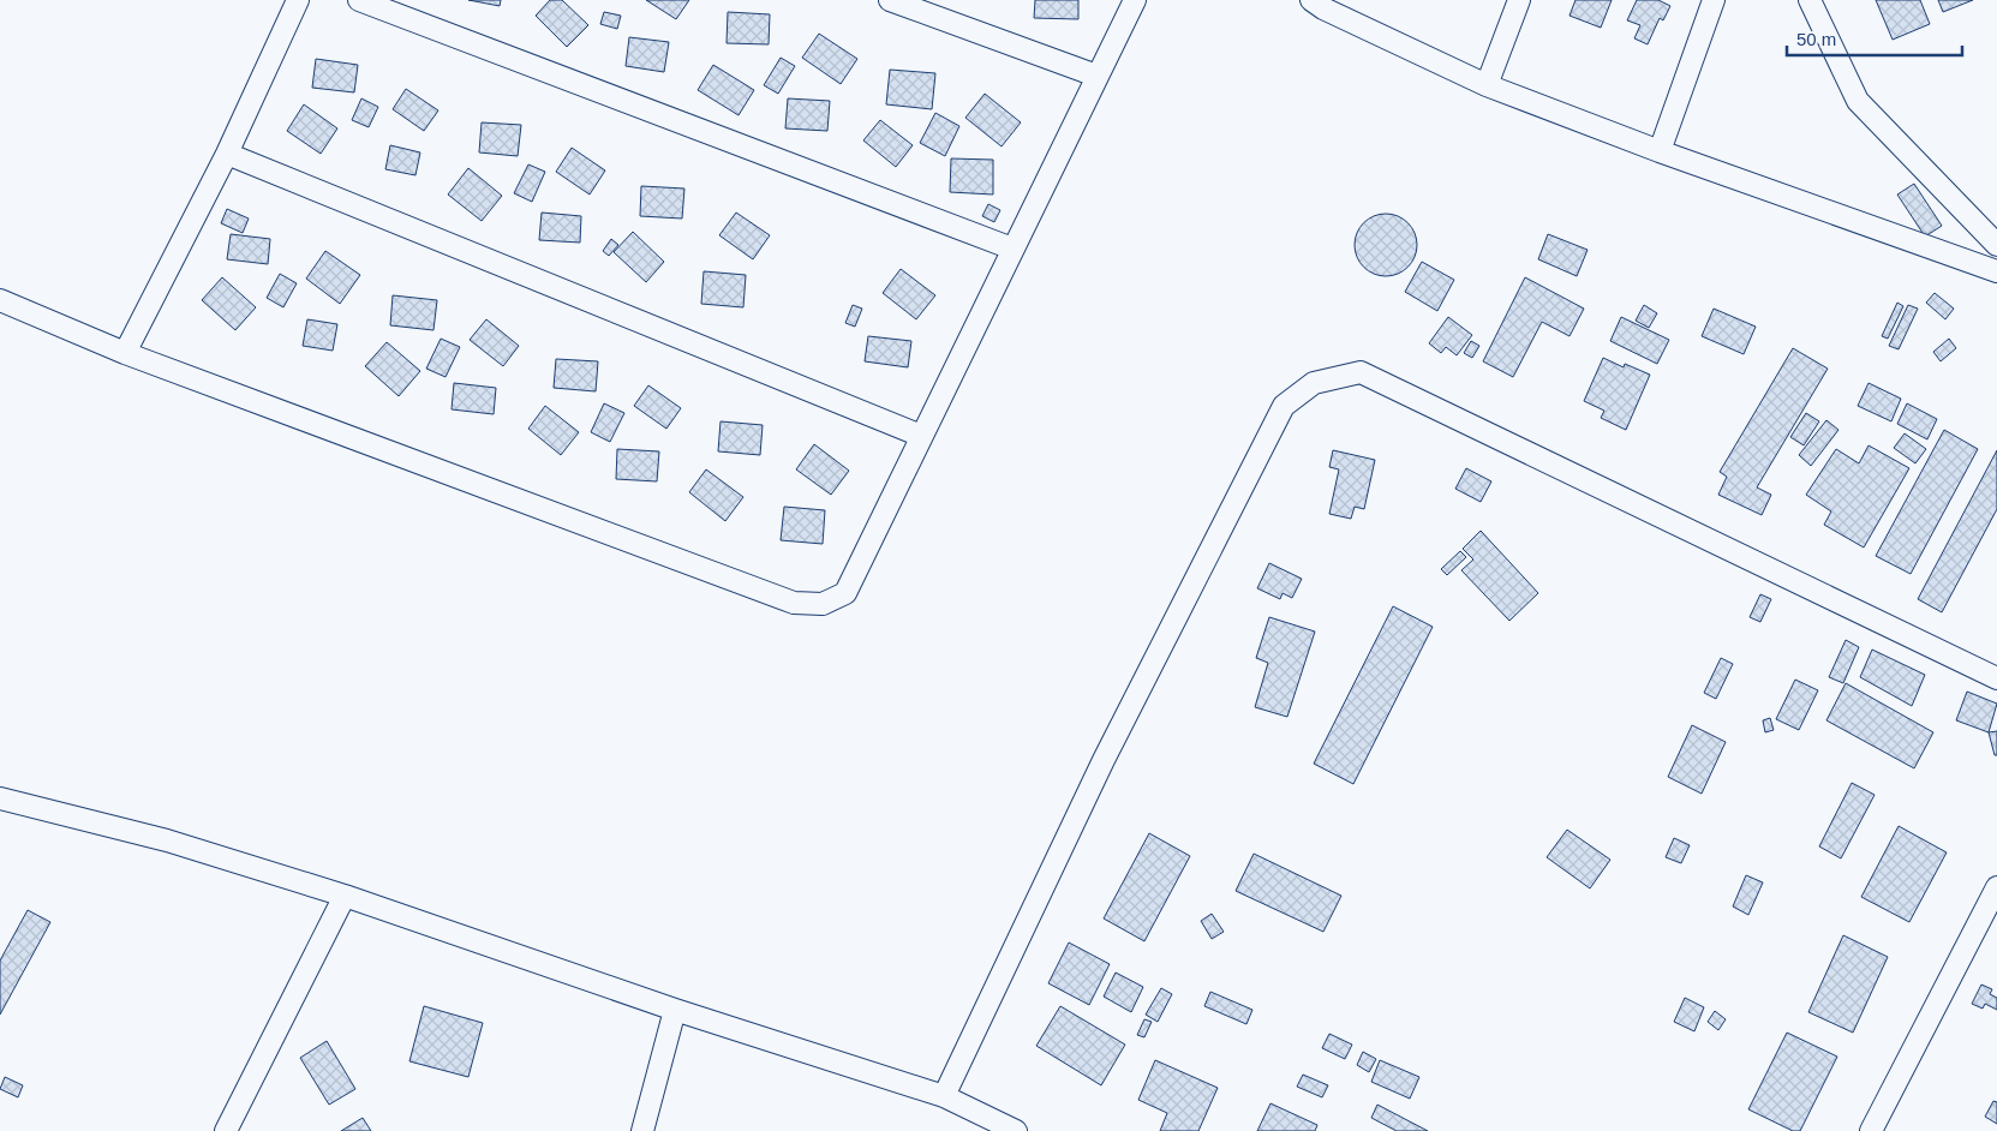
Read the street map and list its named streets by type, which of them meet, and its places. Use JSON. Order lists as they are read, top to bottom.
{
  "scale_bar": "50 m"
}
